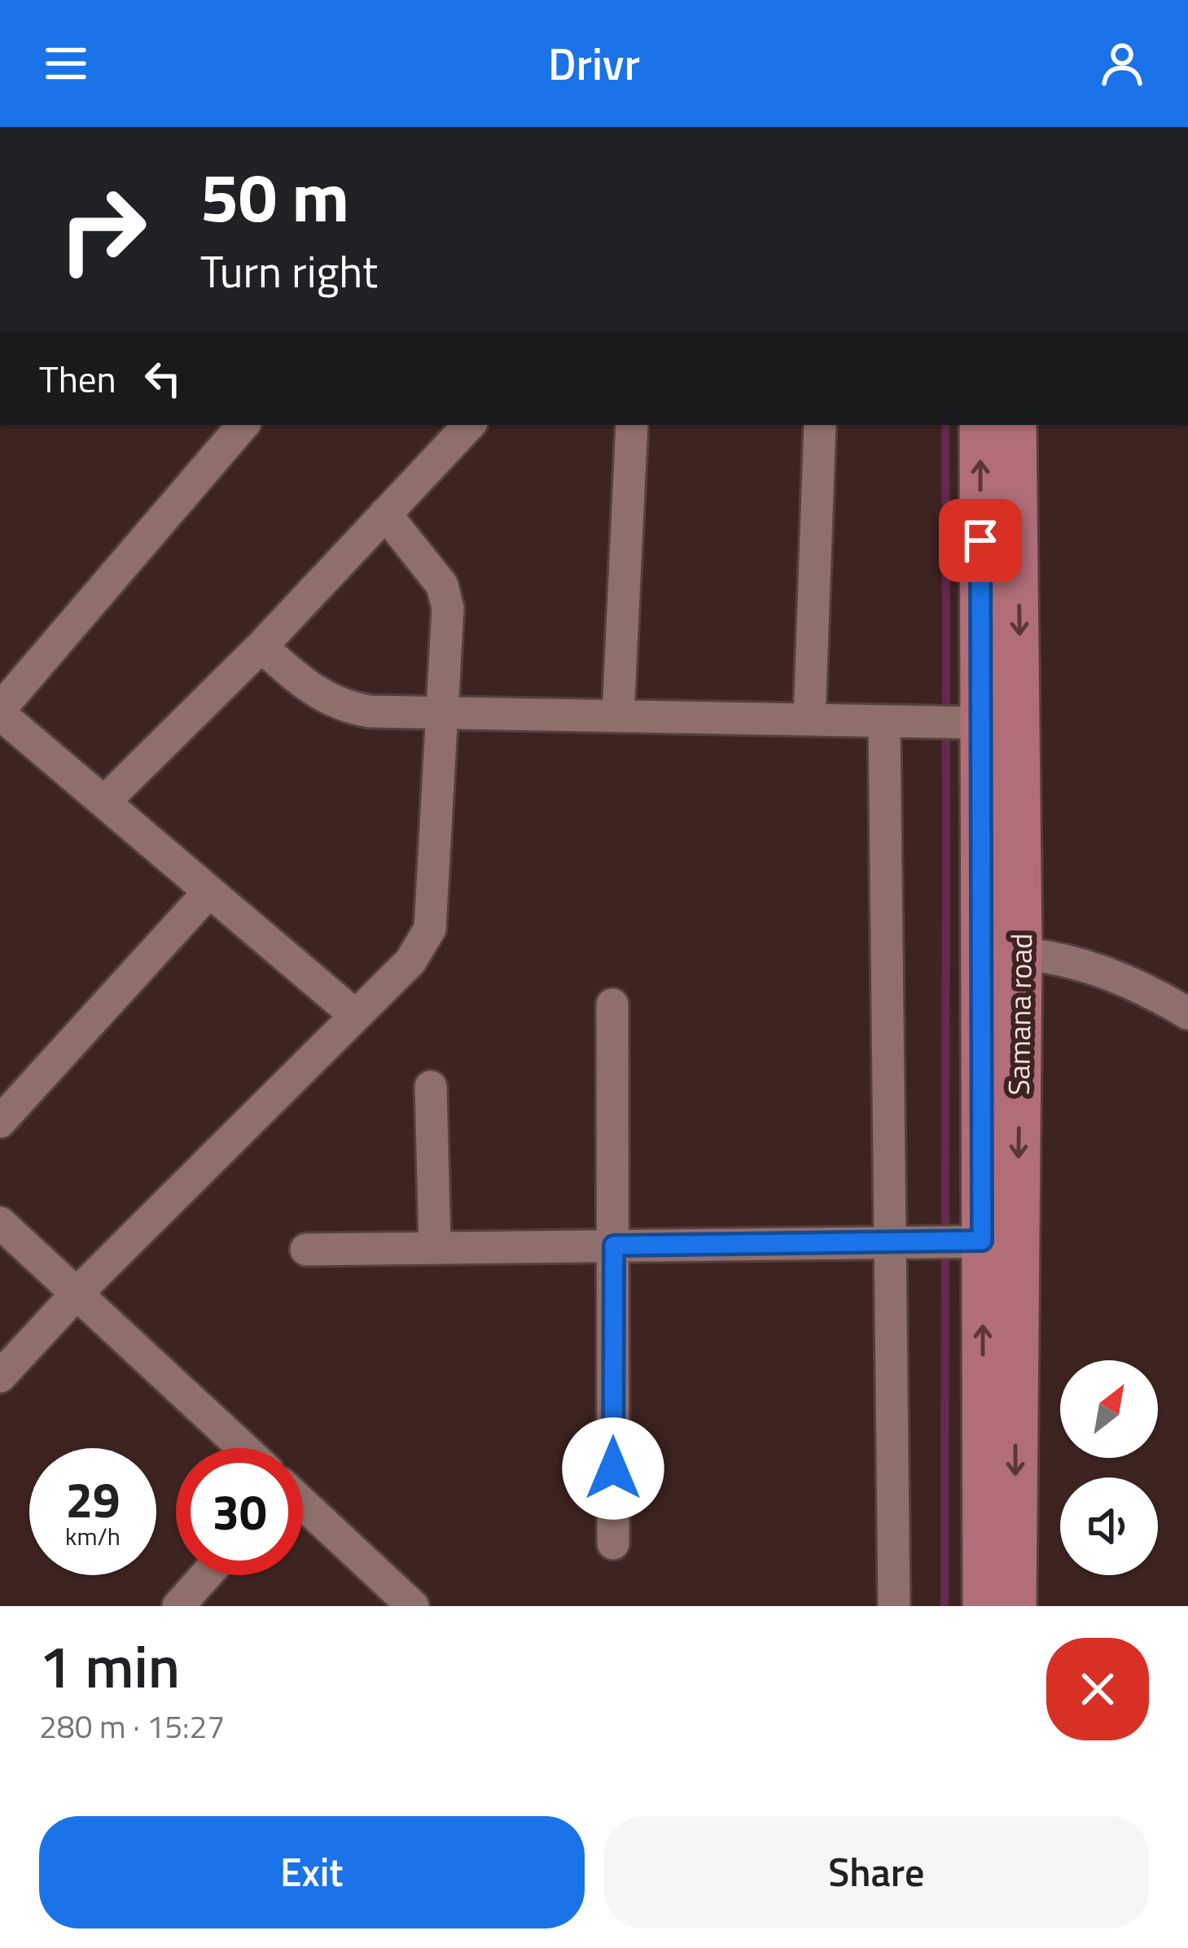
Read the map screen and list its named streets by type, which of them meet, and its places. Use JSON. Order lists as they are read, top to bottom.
{
  "streets": {
    "main road": ["Samana road"]
  },
  "north": "top right",
  "page": {
    "header": "Drivr",
    "turn": ["50 m", "Turn right"],
    "then": "Then",
    "speed": "29 km/h",
    "limit": "30",
    "heading": ["1 min", "280 m · 15:27"],
    "buttons": ["Exit", "Share"]
  }
}
